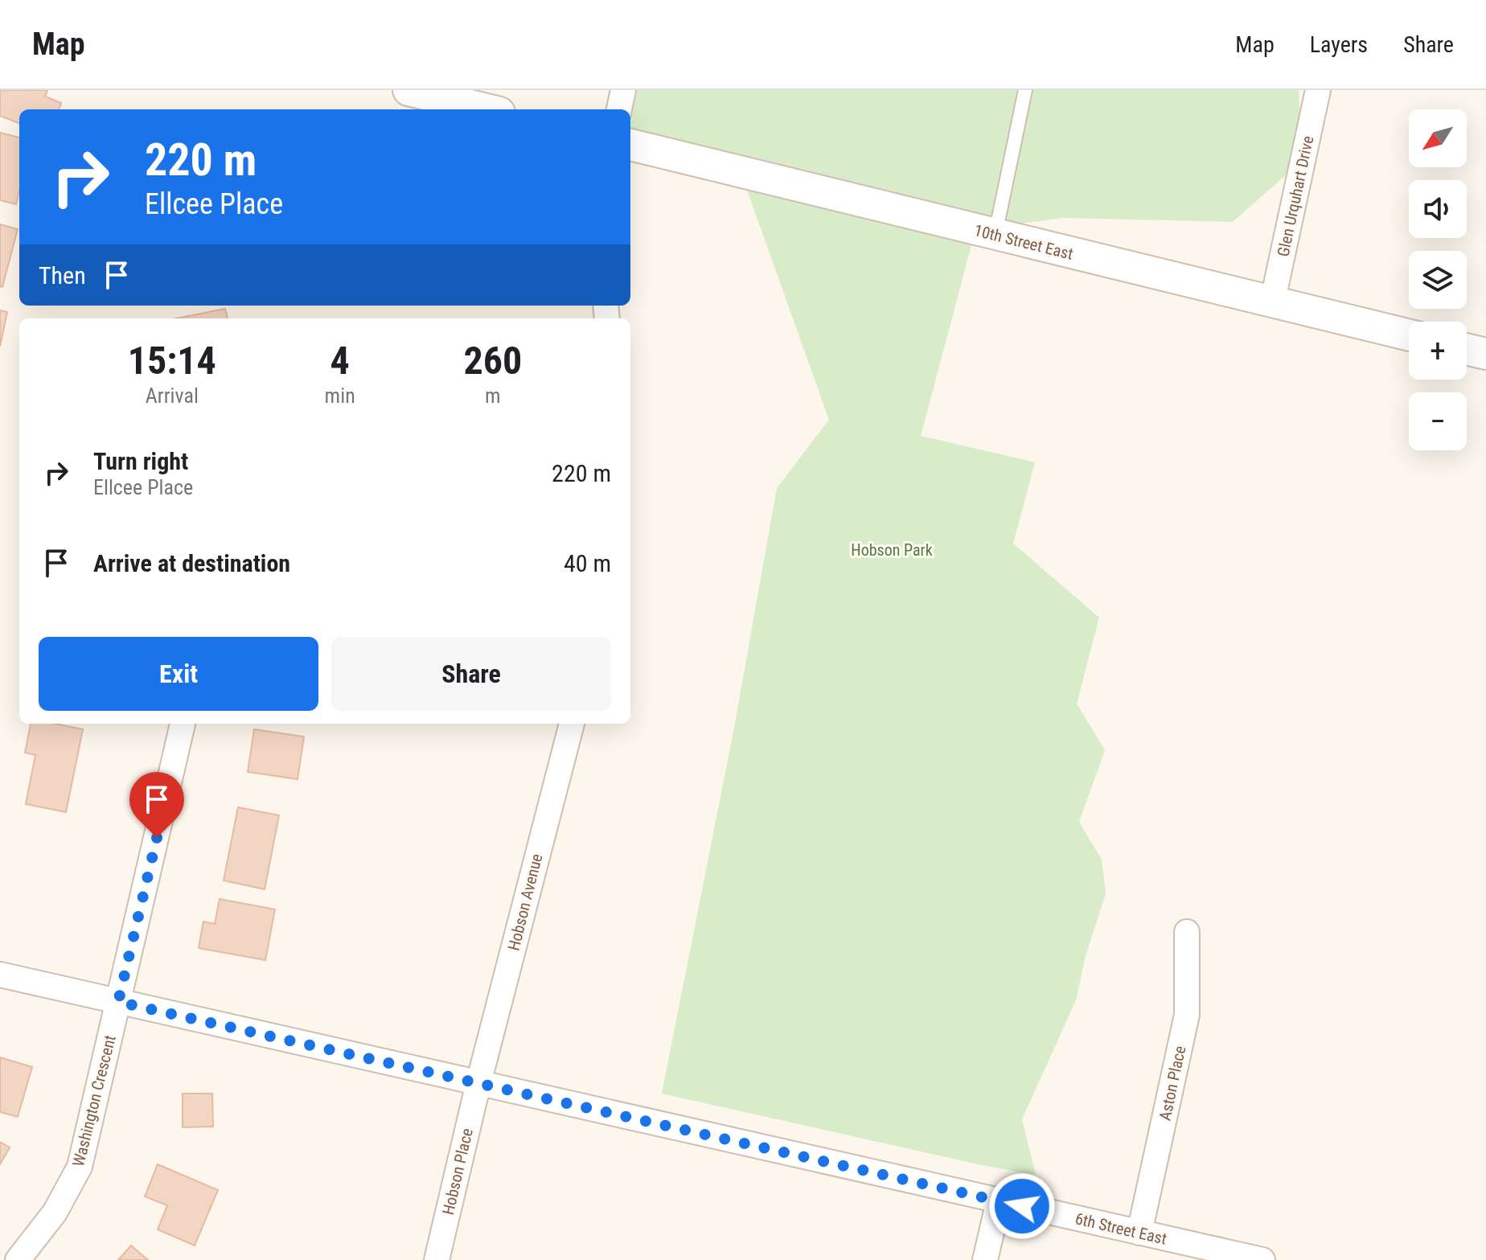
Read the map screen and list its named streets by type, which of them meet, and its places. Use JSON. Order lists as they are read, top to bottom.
{
  "streets": {
    "street": [
      "Glen Urquhart Drive",
      "10th Street East",
      "Hobson Avenue",
      "Aston Place",
      "Washington Crescent",
      "Hobson Place",
      "6th Street East"
    ]
  },
  "crossings": [
    ["Glen Urquhart Drive", "10th Street East"],
    ["Hobson Avenue", "Hobson Place"],
    ["Hobson Avenue", "6th Street East"],
    ["Aston Place", "6th Street East"],
    ["Washington Crescent", "6th Street East"],
    ["Hobson Place", "6th Street East"]
  ],
  "parks": ["Hobson Park"],
  "north": "bottom left",
  "page": {
    "header": "Map",
    "nav": ["Map", "Layers", "Share"],
    "map_buttons": ["+", "−"],
    "turn": ["220 m", "Ellcee Place"],
    "then": "Then",
    "eta": [
      "15:14",
      "Arrival",
      "4",
      "min",
      "260",
      "m"
    ],
    "list": [
      {
        "name": "Turn right",
        "note": "Ellcee Place",
        "value": "220 m"
      },
      {
        "name": "Arrive at destination",
        "value": "40 m"
      }
    ],
    "buttons": ["Exit", "Share"]
  }
}
